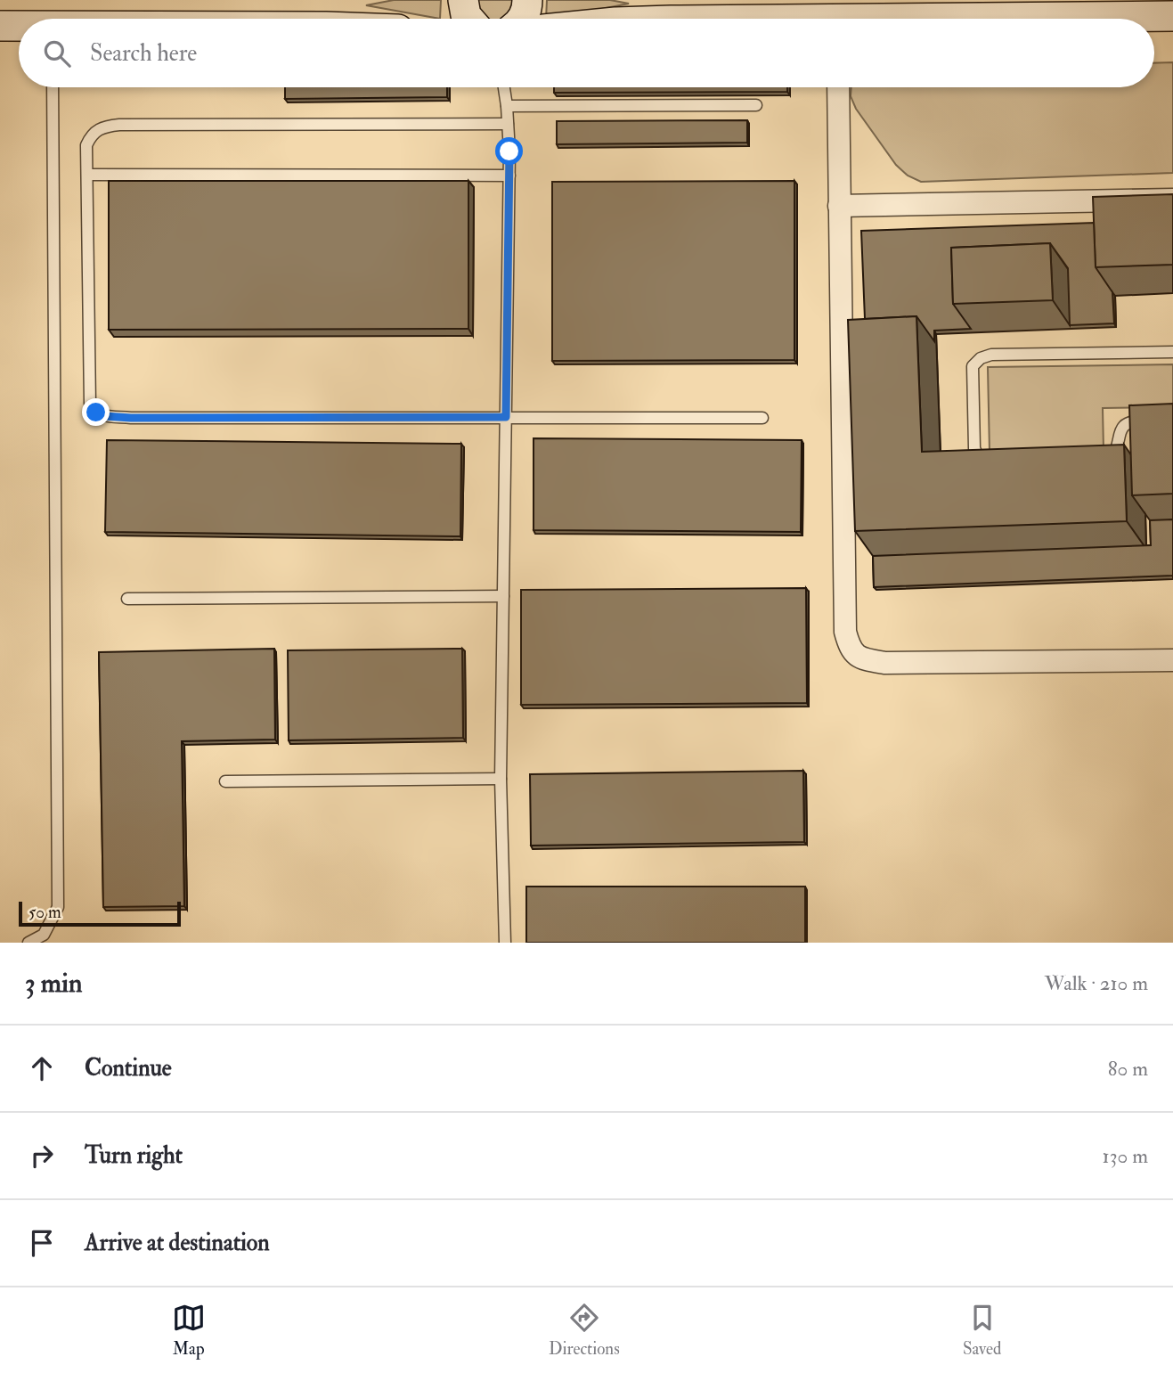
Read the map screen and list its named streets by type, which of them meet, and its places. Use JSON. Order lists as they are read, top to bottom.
{
  "scale_bar": "50 m",
  "page": {
    "search": "Search here",
    "scale": "50 m",
    "heading": ["3 min", "Walk · 210 m"],
    "list": [
      ["Continue", "80 m"],
      ["Turn right", "130 m"],
      "Arrive at destination"
    ],
    "nav": ["Map", "Directions", "Saved"]
  }
}
